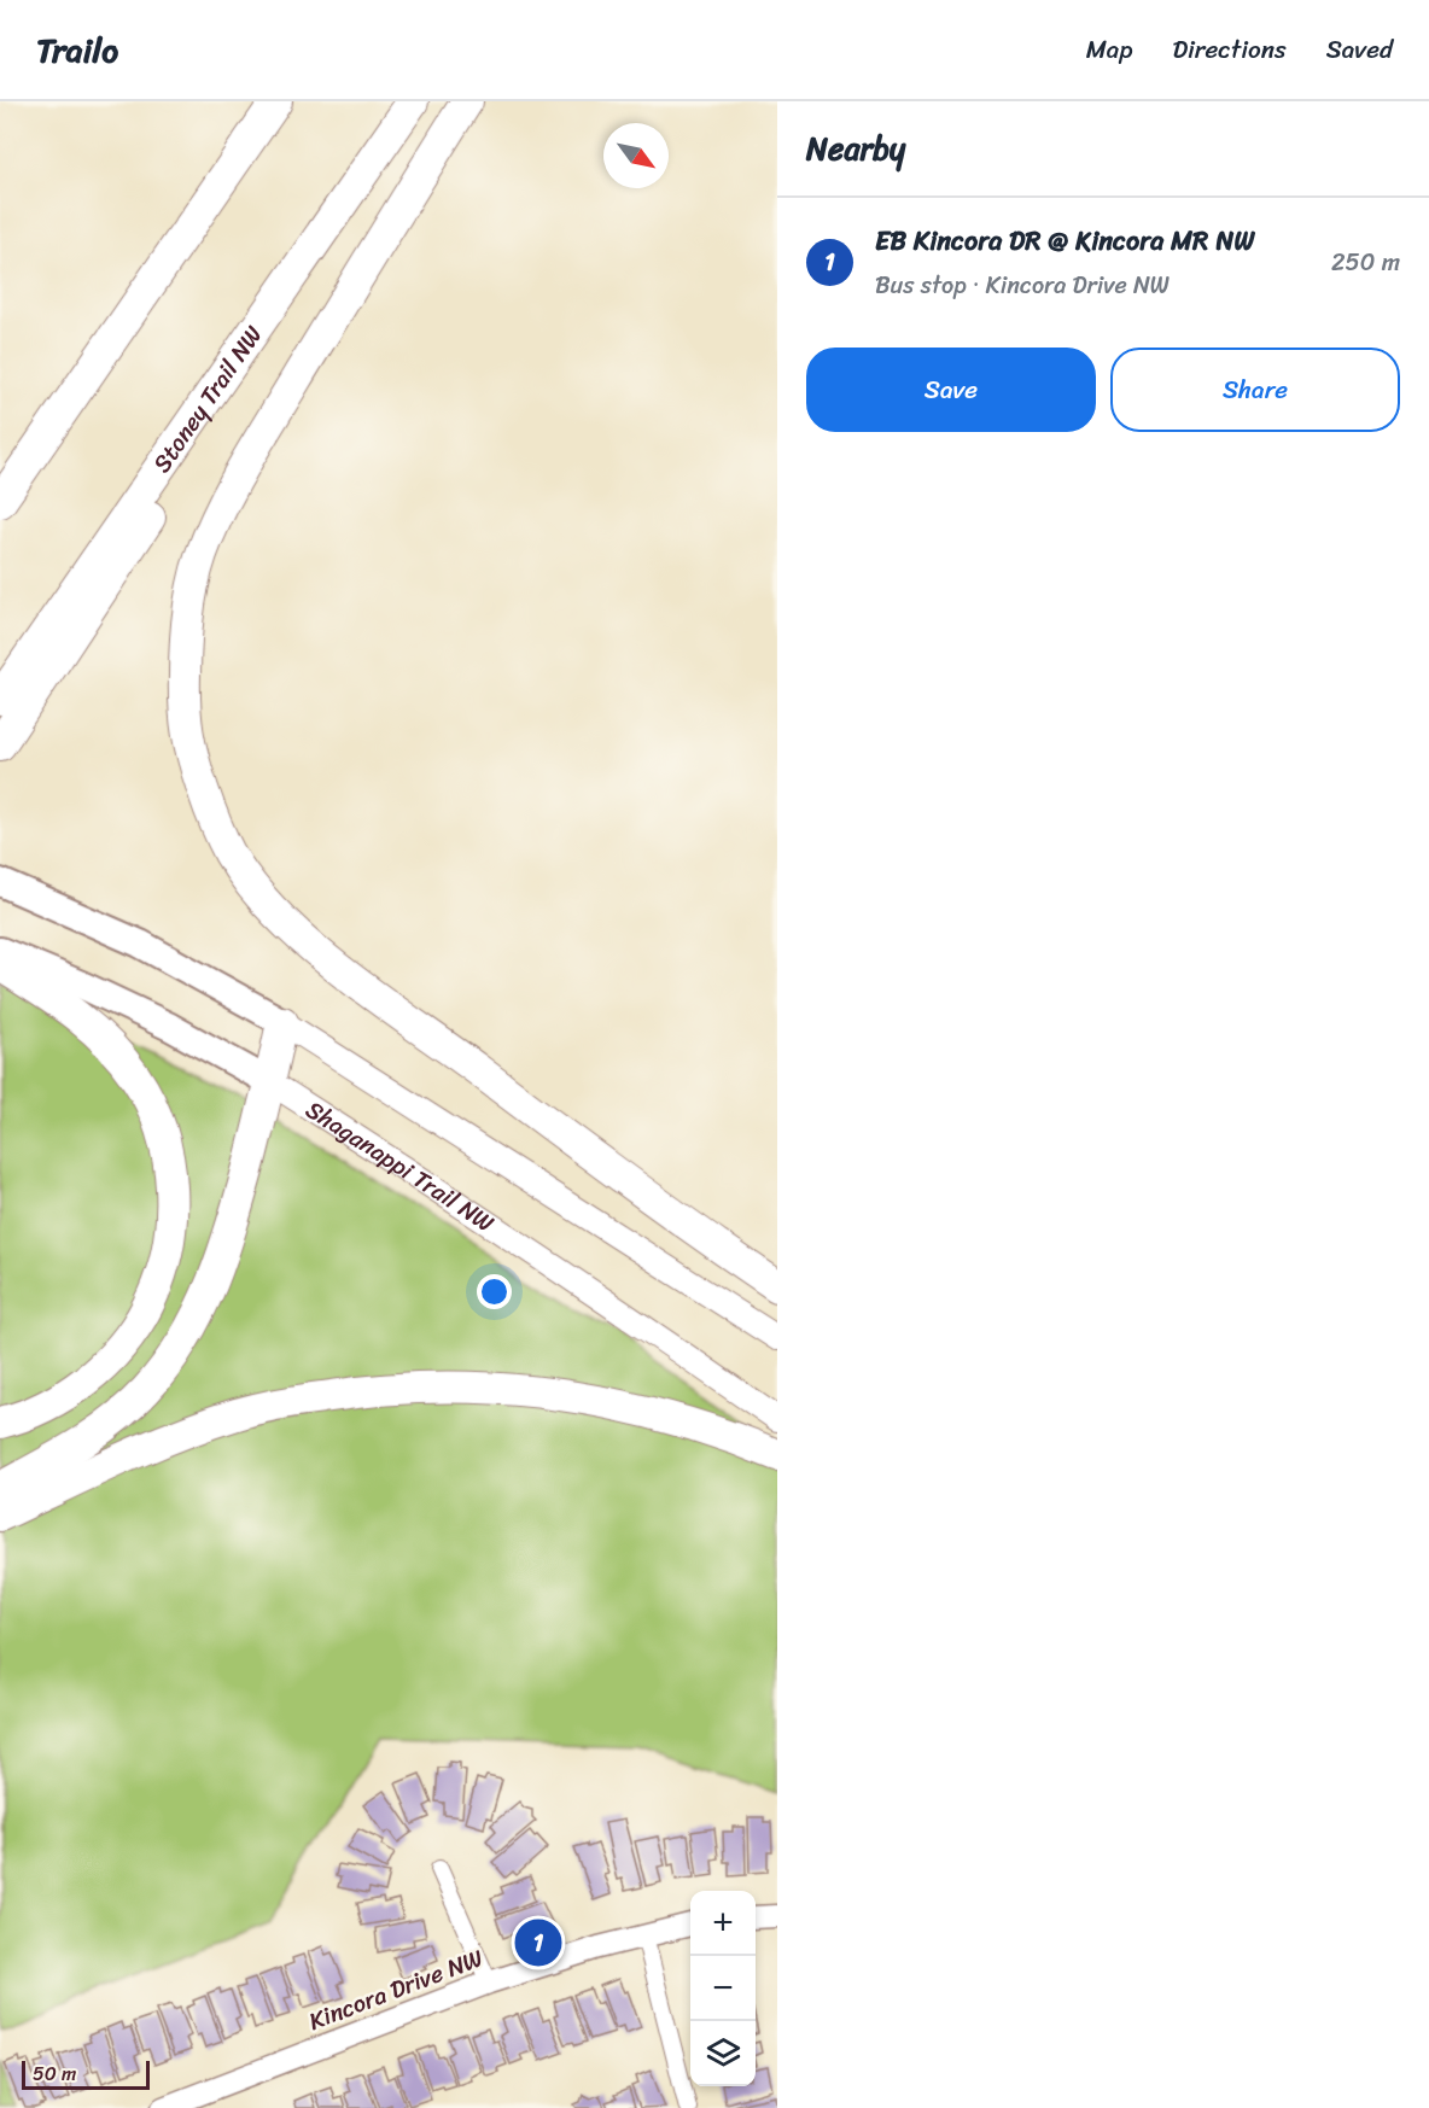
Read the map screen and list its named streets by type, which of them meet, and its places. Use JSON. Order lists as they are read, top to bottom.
{
  "streets": {
    "highway": ["Stoney Trail NW"],
    "main road": ["Shaganappi Trail NW"],
    "street": ["Kincora Drive NW"]
  },
  "scale_bar": "50 m",
  "north": "bottom right",
  "page": {
    "header": "Trailo",
    "nav": ["Map", "Directions", "Saved"],
    "heading": "Nearby",
    "list": [
      {
        "mark": "1",
        "name": "EB Kincora DR @ Kincora MR NW",
        "note": "Bus stop · Kincora Drive NW",
        "value": "250 m"
      }
    ],
    "buttons": ["Save", "Share"],
    "map_buttons": ["+", "−"],
    "pins": "1",
    "scale": "50 m"
  }
}
